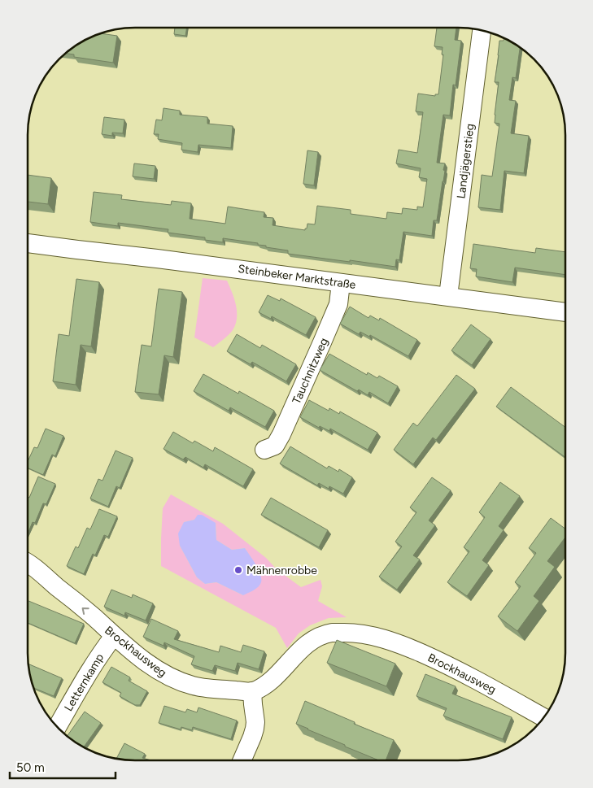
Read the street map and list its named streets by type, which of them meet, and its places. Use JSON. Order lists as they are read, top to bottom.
{
  "streets": {
    "street": [
      "Landjägerstieg",
      "Steinbeker Marktstraße",
      "Tauchnitzweg",
      "Brockhausweg",
      "Letternkamp"
    ]
  },
  "crossings": [
    ["Landjägerstieg", "Steinbeker Marktstraße"],
    ["Steinbeker Marktstraße", "Tauchnitzweg"],
    ["Brockhausweg", "Letternkamp"]
  ],
  "places": ["Mähnenrobbe"],
  "scale_bar": "50 m"
}
